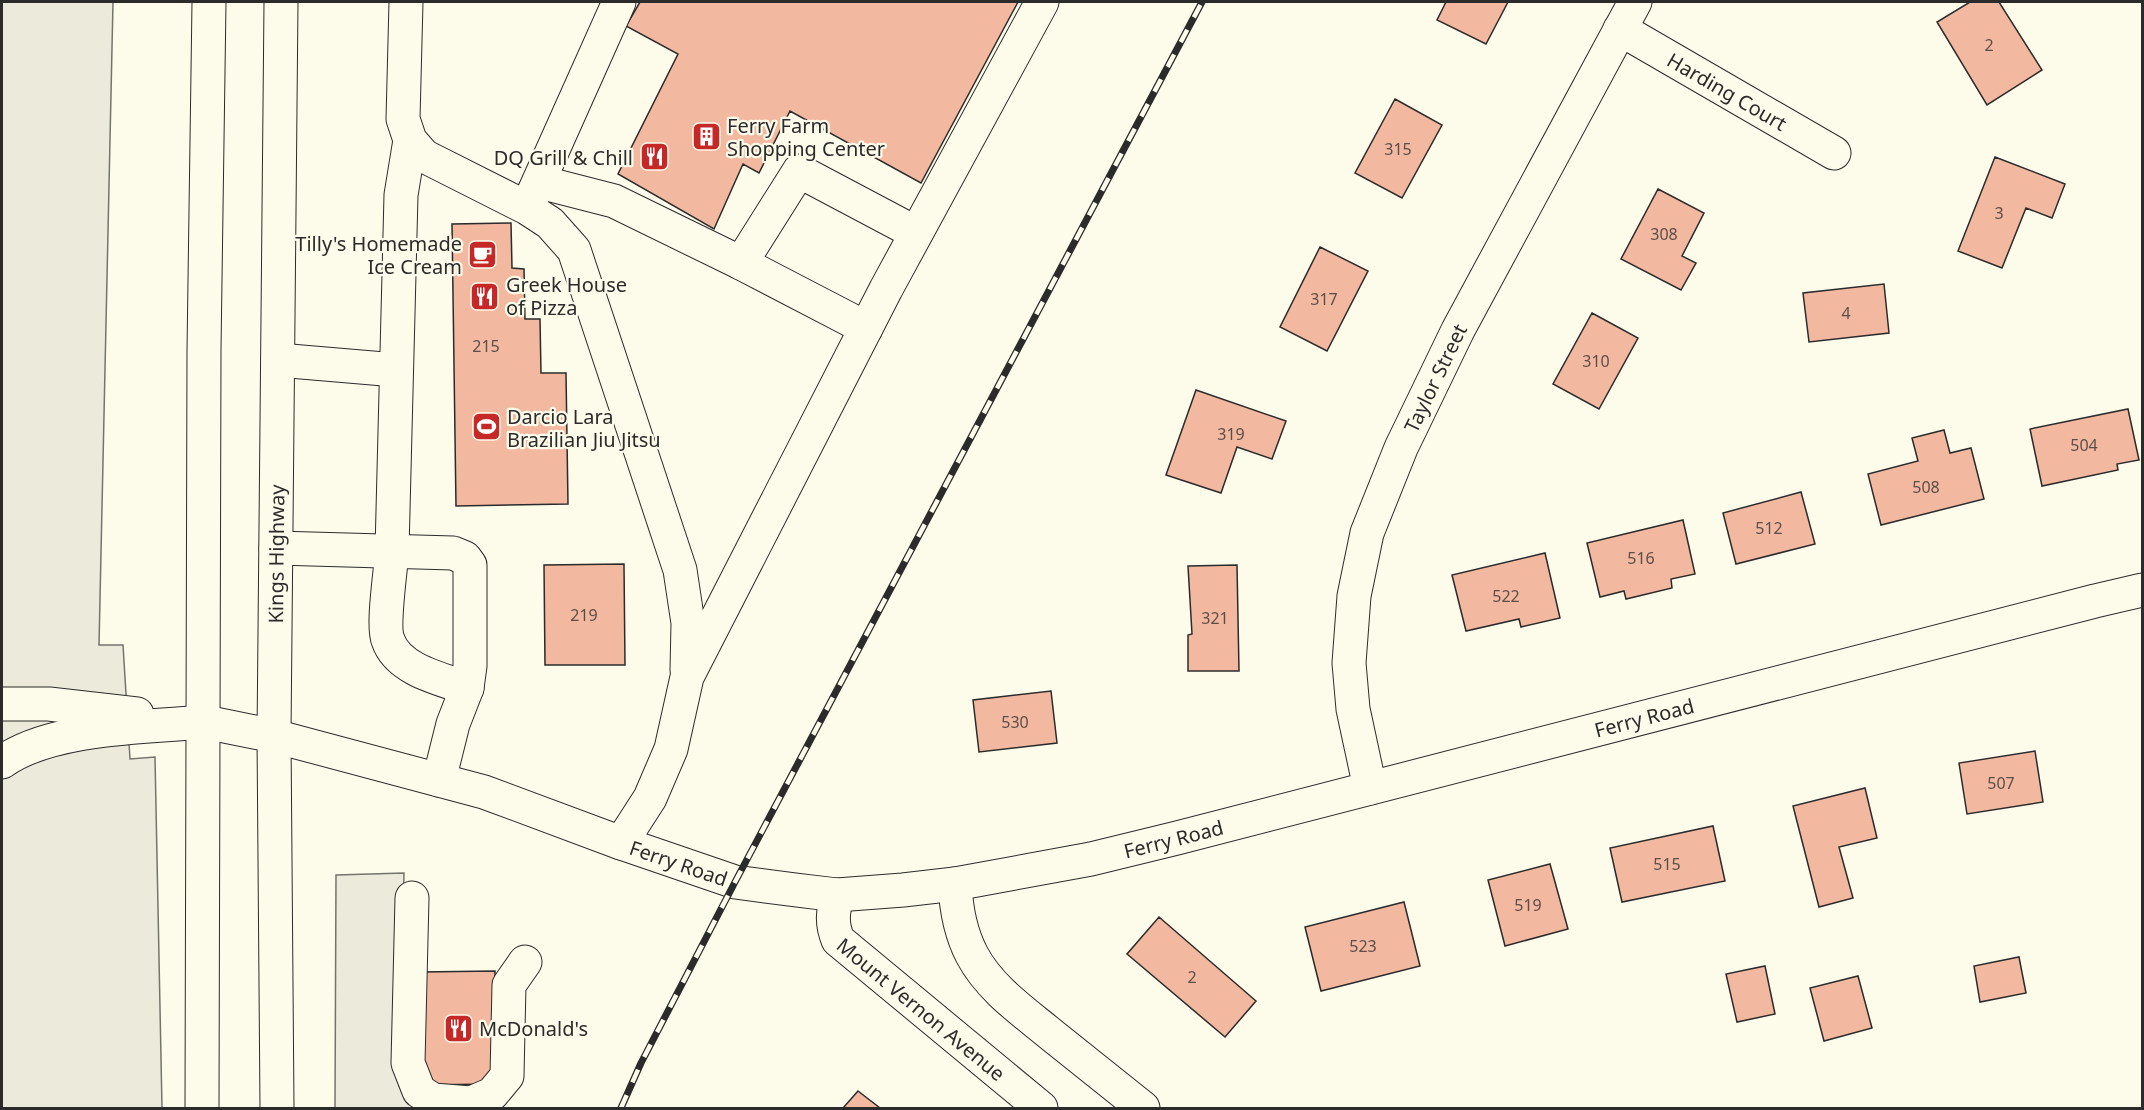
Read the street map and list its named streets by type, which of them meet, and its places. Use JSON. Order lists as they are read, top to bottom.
{
  "streets": {
    "main road": [
      "Harding Court",
      "Taylor Street",
      "Kings Highway",
      "Ferry Road",
      "Mount Vernon Avenue"
    ]
  },
  "crossings": [
    ["Harding Court", "Taylor Street"],
    ["Taylor Street", "Ferry Road"],
    ["Kings Highway", "Ferry Road"],
    ["Ferry Road", "Mount Vernon Avenue"]
  ],
  "places": {
    "building": ["Ferry Farm Shopping Center"],
    "restaurant": ["DQ Grill & Chill", "Greek House of Pizza", "McDonald's"],
    "cafe": ["Tilly's Homemade Ice Cream"],
    "sports": ["Darcio Lara Brazilian Jiu Jitsu"]
  },
  "house_numbers": [
    "2",
    "315",
    "3",
    "308",
    "317",
    "4",
    "215",
    "310",
    "319",
    "504",
    "508",
    "512",
    "516",
    "522",
    "219",
    "321",
    "530",
    "507",
    "515",
    "519",
    "523",
    "2"
  ]
}
